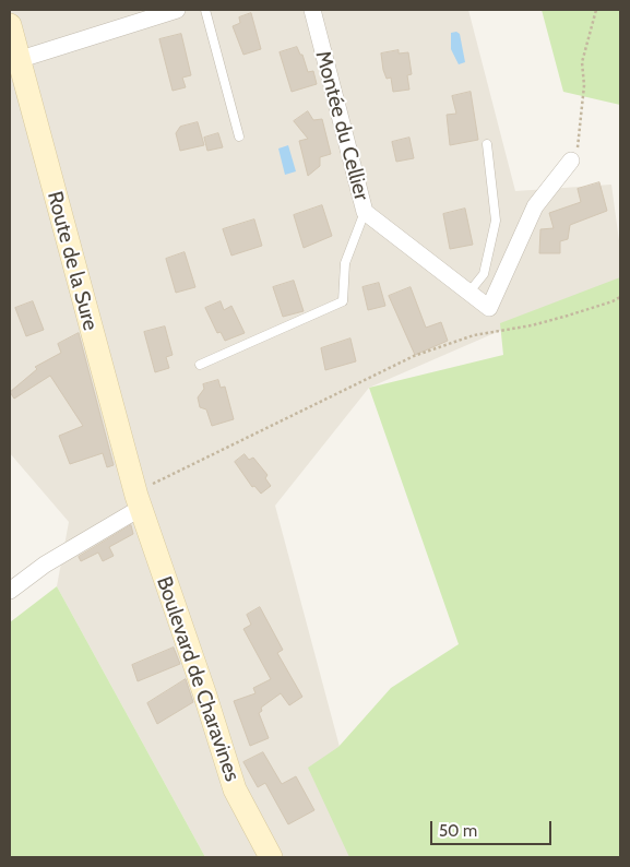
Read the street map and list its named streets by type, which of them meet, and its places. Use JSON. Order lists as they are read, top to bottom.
{
  "streets": {
    "main road": ["Route de la Sure", "Boulevard de Charavines"],
    "street": ["Montée du Cellier"]
  },
  "crossings": [
    ["Route de la Sure", "Boulevard de Charavines"]
  ],
  "scale_bar": "50 m"
}
